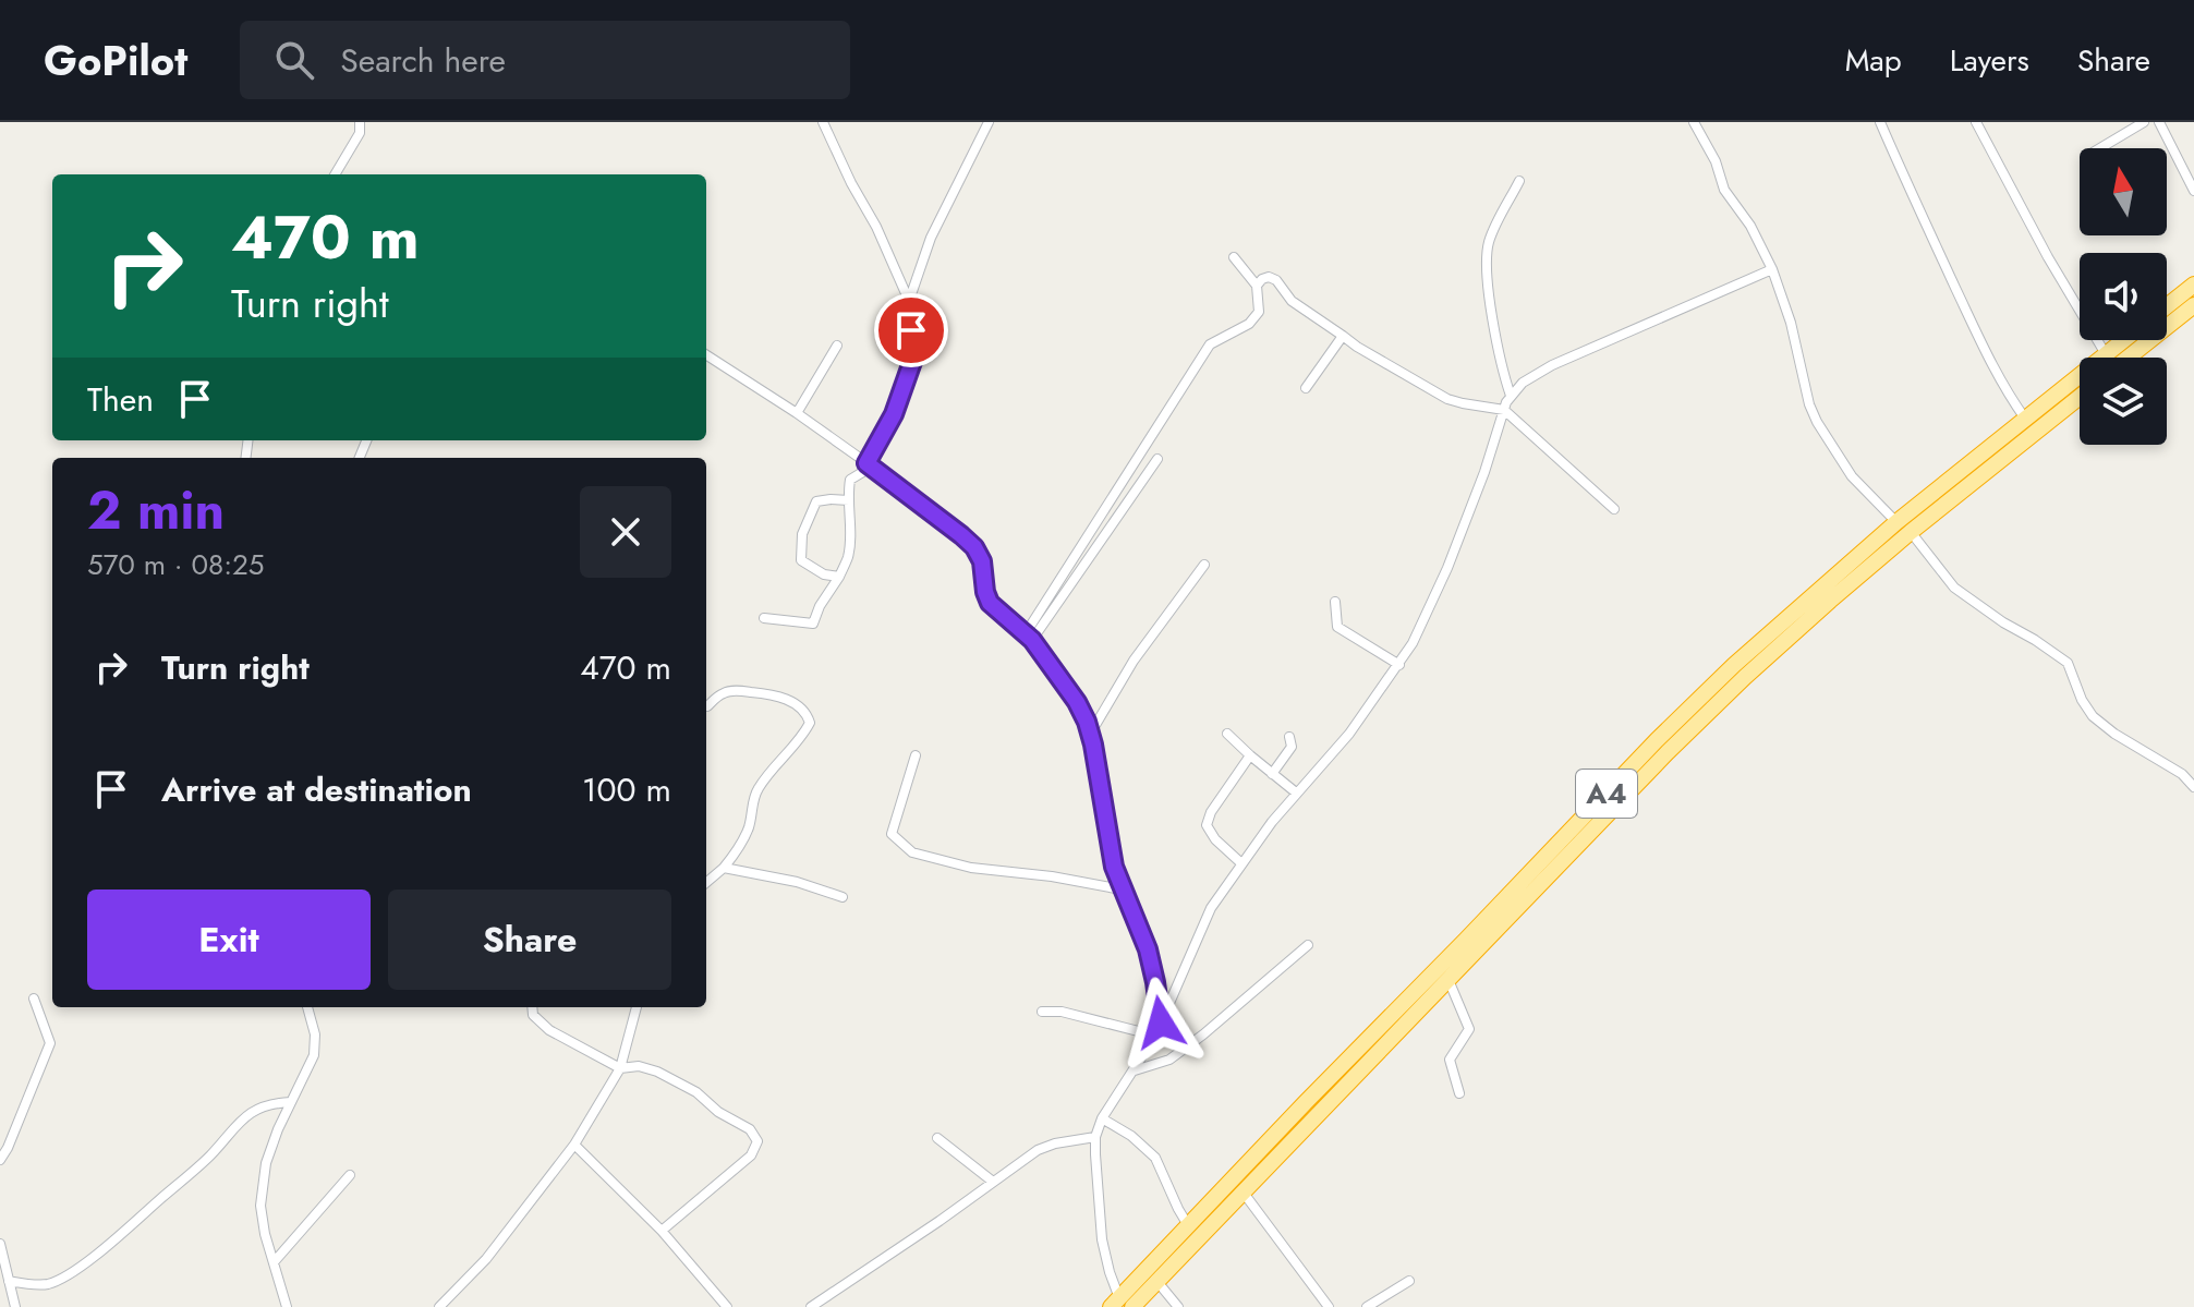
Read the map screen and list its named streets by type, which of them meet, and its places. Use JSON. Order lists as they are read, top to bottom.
{
  "streets": {
    "highway": ["A4"]
  },
  "north": "top",
  "page": {
    "header": "GoPilot",
    "search": "Search here",
    "nav": ["Map", "Layers", "Share"],
    "turn": ["470 m", "Turn right"],
    "then": "Then",
    "heading": ["2 min", "570 m · 08:25"],
    "list": [
      {
        "name": "Turn right",
        "value": "470 m"
      },
      {
        "name": "Arrive at destination",
        "value": "100 m"
      }
    ],
    "buttons": ["Exit", "Share"]
  }
}
